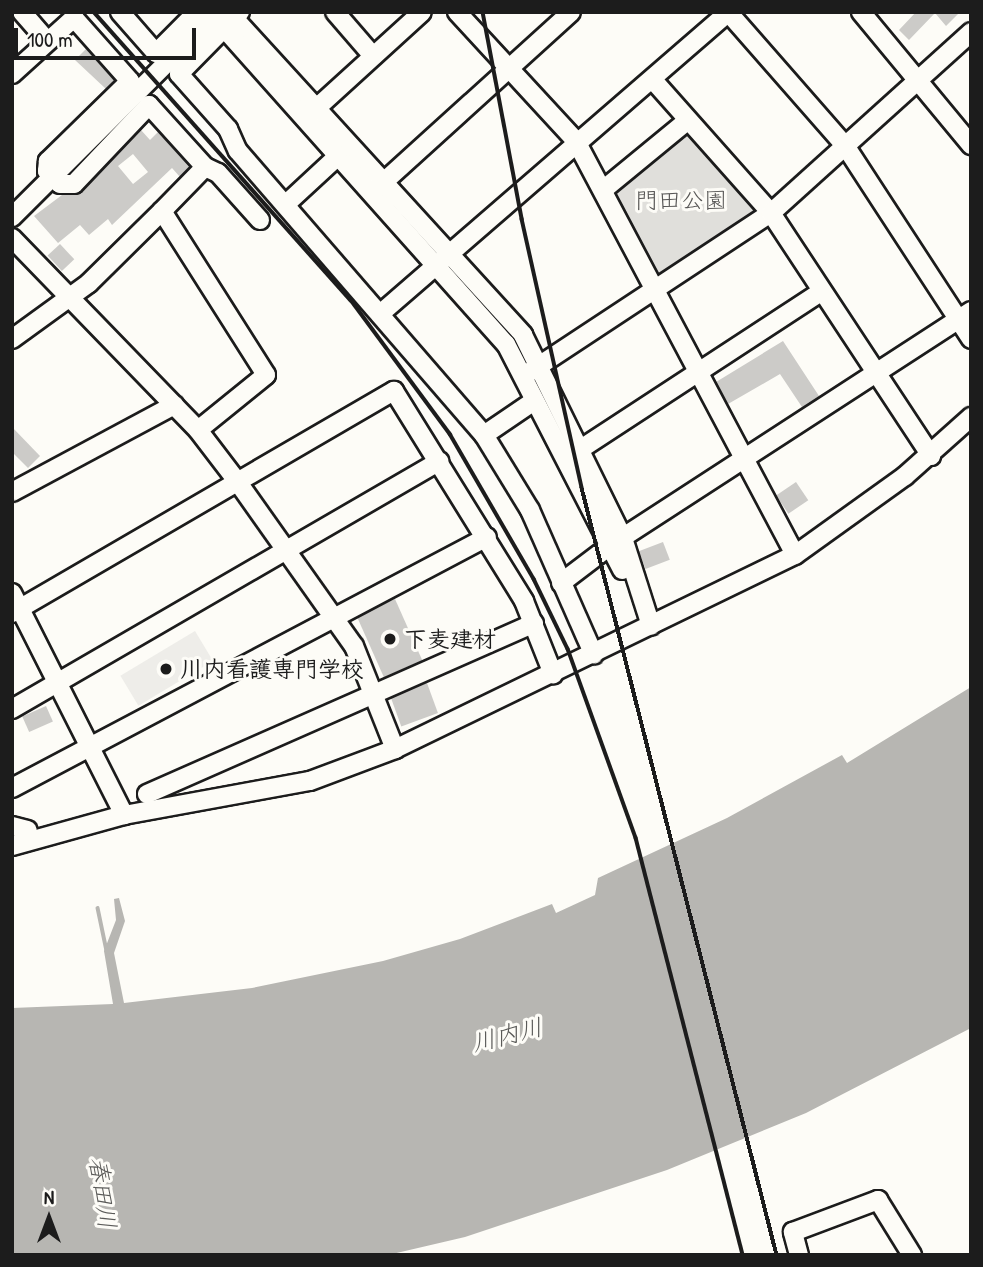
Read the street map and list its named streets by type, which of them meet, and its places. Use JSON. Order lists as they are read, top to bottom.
{
  "water": ["川内川", "春田川"],
  "parks": ["門田公園"],
  "places": ["下麦建材", "川内看護専門学校"],
  "scale_bar": "100 m",
  "north": "top"
}
